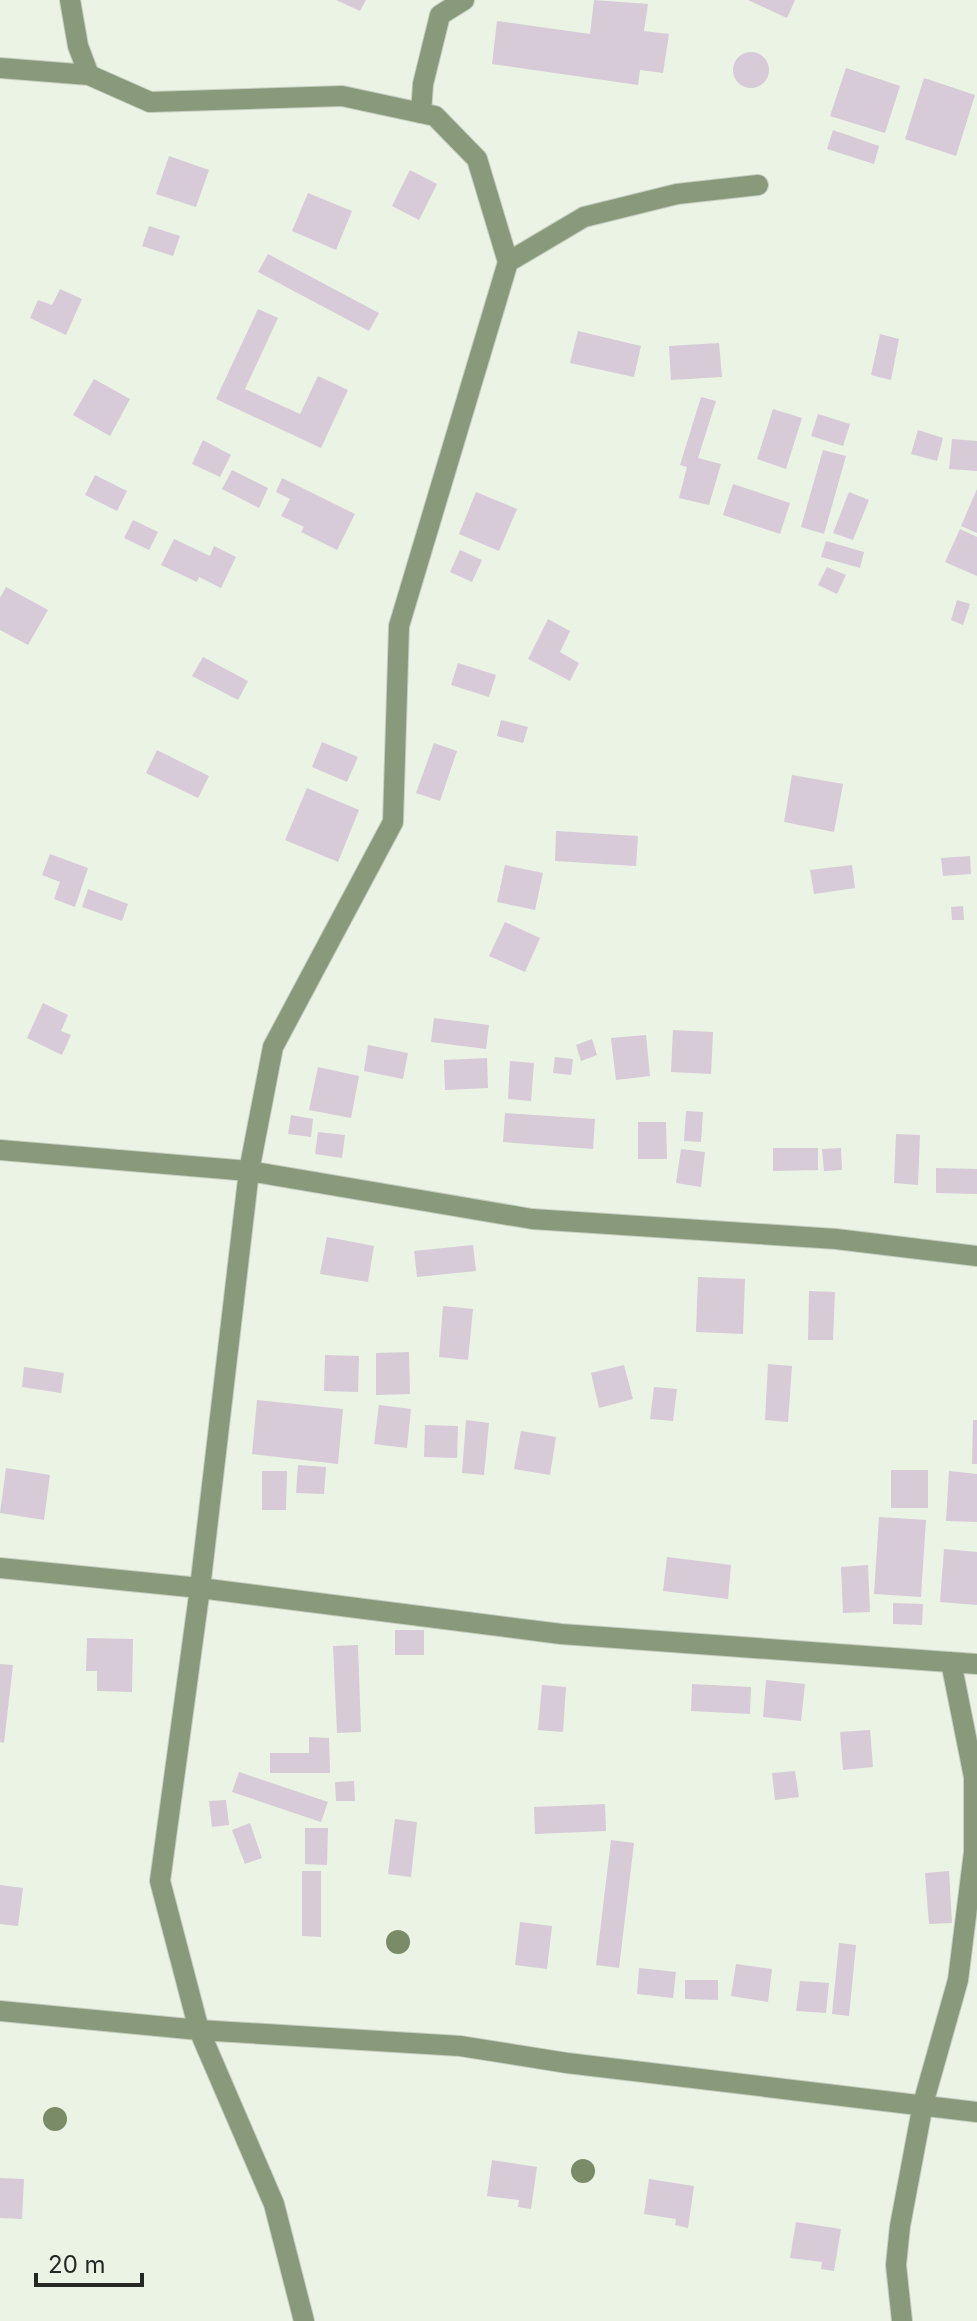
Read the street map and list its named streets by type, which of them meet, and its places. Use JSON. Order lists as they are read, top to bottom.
{
  "scale_bar": "20 m"
}
